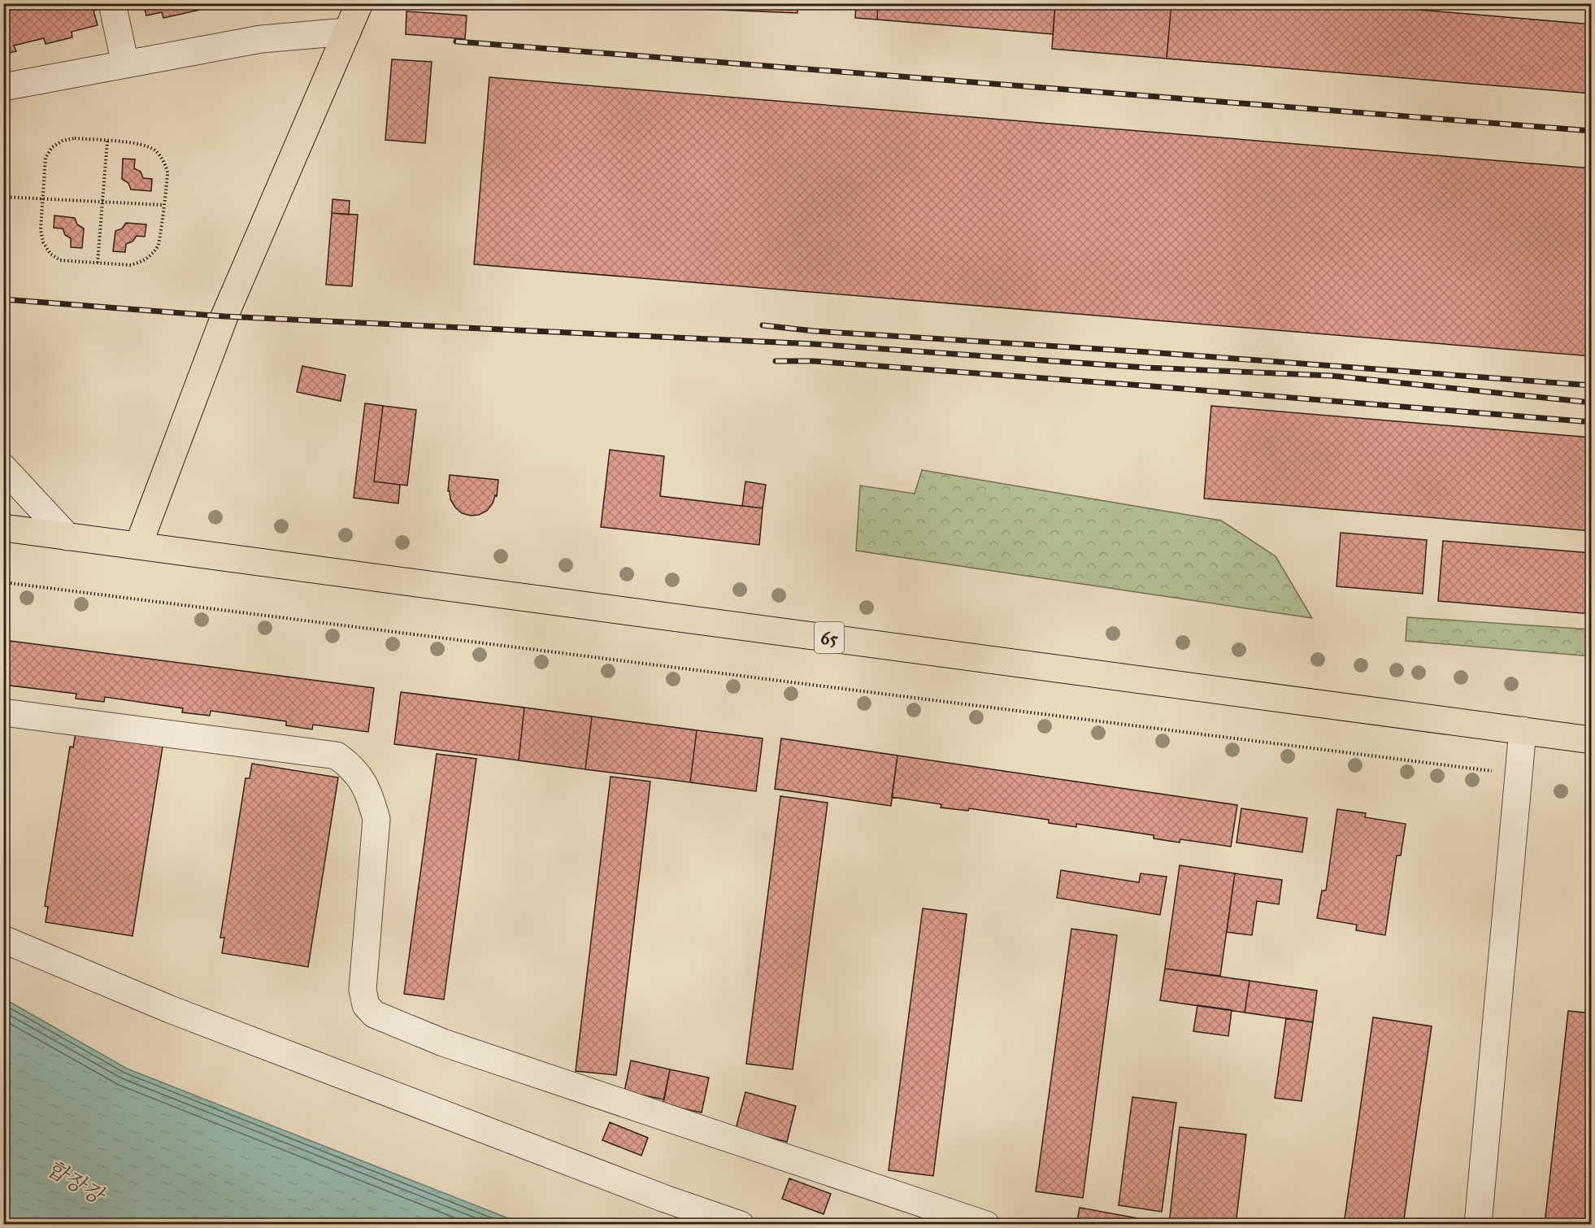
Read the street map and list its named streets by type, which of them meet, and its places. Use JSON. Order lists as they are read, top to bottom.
{
  "streets": {
    "main road": ["65"]
  },
  "water": ["합장강"]
}
